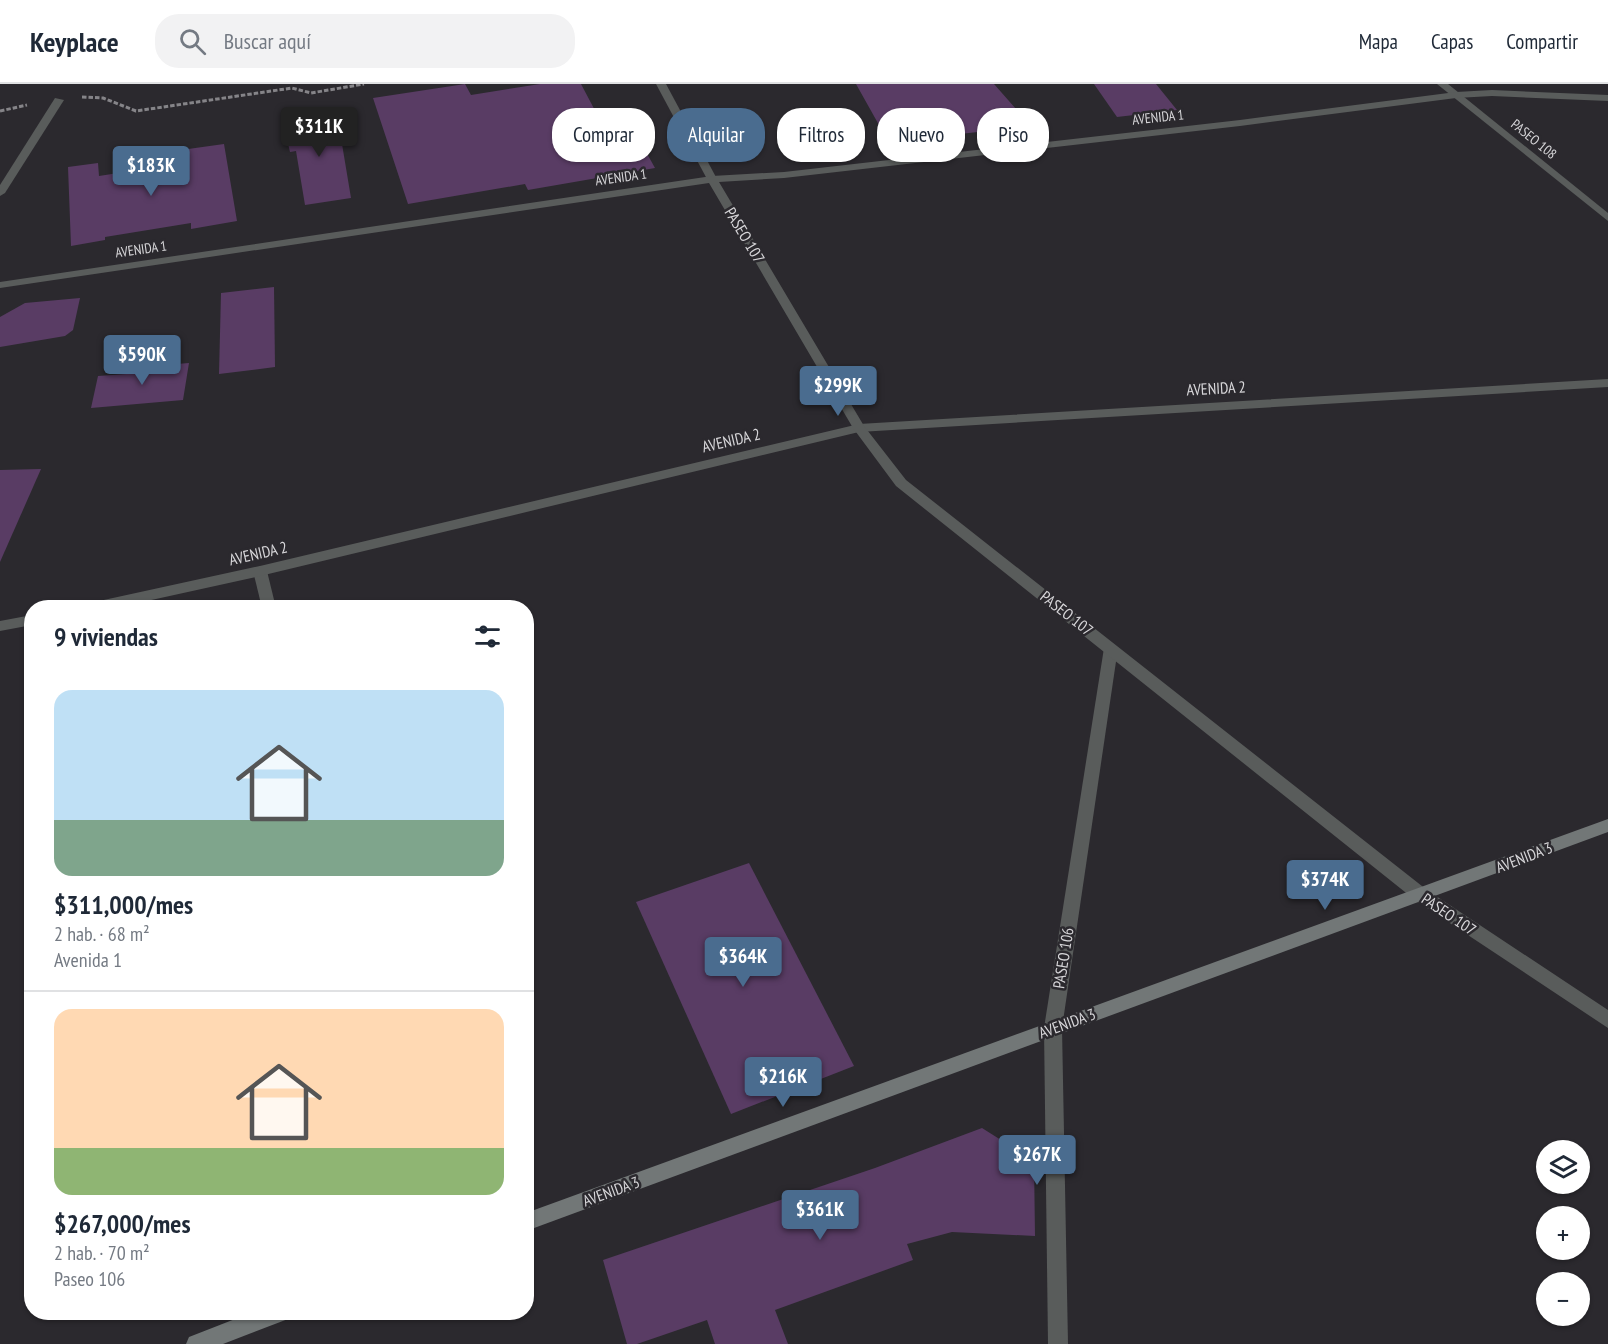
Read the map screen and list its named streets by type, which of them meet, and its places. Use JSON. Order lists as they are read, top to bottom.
{
  "streets": {
    "main road": ["AVENIDA 3"],
    "street": [
      "AVENIDA 1",
      "PASEO 108",
      "PASEO 107",
      "AVENIDA 2",
      "PASEO 106"
    ]
  },
  "crossings": [
    ["AVENIDA 1", "PASEO 108"],
    ["AVENIDA 1", "PASEO 107"],
    ["PASEO 107", "AVENIDA 2"],
    ["PASEO 107", "AVENIDA 3"],
    ["PASEO 107", "PASEO 106"],
    ["AVENIDA 3", "PASEO 106"]
  ],
  "page": {
    "header": "Keyplace",
    "search": "Buscar aquí",
    "nav": ["Mapa", "Capas", "Compartir"],
    "price": [
      "$311K",
      "$183K",
      "$590K",
      "$299K",
      "$374K",
      "$364K",
      "$216K",
      "$267K",
      "$361K"
    ],
    "chip": [
      "Comprar",
      "Alquilar",
      "Filtros",
      "Nuevo",
      "Piso"
    ],
    "heading": "9 viviendas",
    "list": [
      {
        "name": "$311,000/mes",
        "note": "2 hab. · 68 m² · Avenida 1"
      },
      {
        "name": "$267,000/mes",
        "note": "2 hab. · 70 m² · Paseo 106"
      }
    ],
    "map_buttons": ["+", "−"]
  }
}
